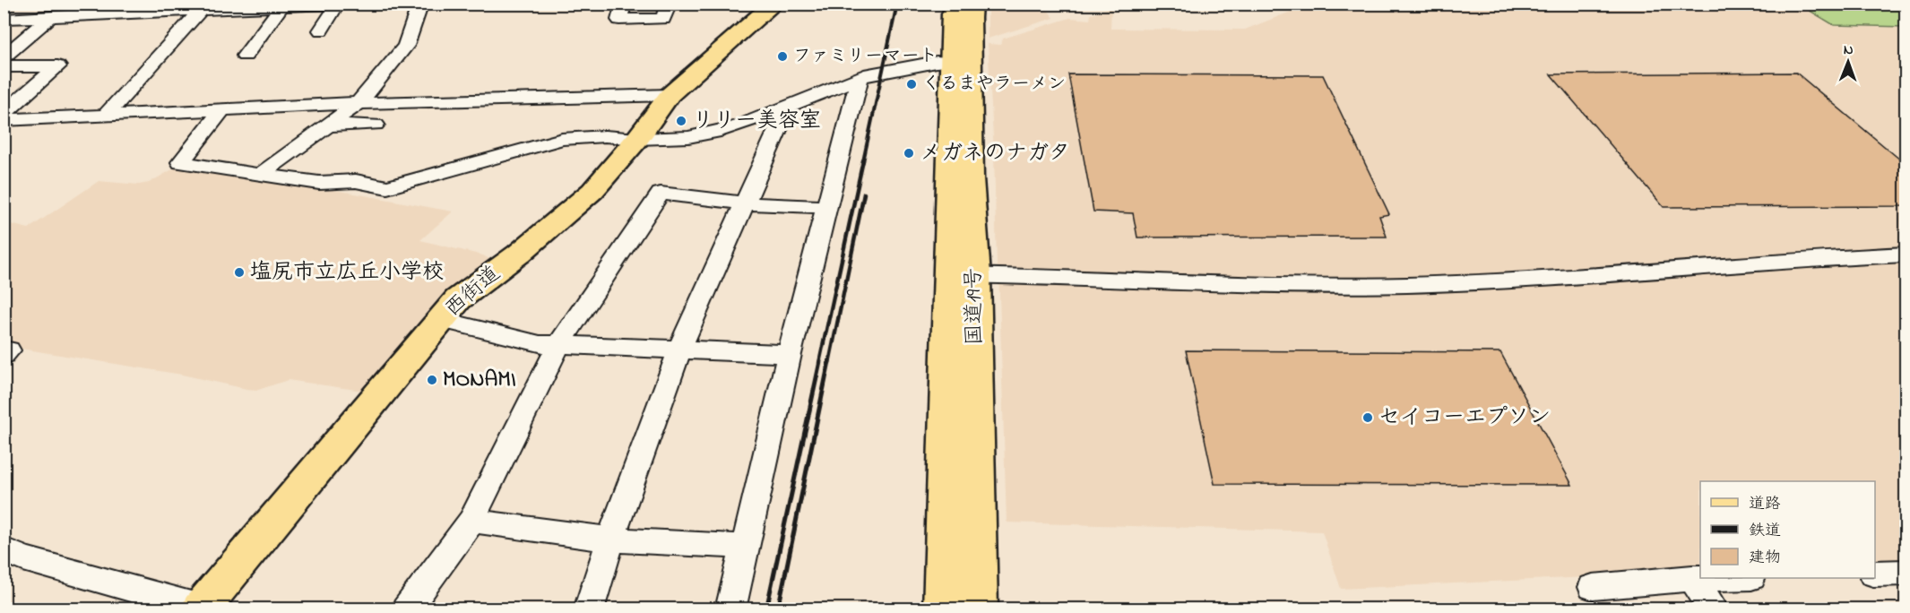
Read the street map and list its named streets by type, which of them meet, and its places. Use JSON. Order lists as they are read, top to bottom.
{
  "streets": {
    "main road": ["西街道", "国道19号"]
  },
  "places": [
    "ファミリーマート",
    "くるまやラーメン",
    "リリー美容室",
    "メガネのナガタ",
    "塩尻市立広丘小学校",
    "MONAMI",
    "セイコーエプソン"
  ],
  "legend": ["道路", "鉄道", "建物"],
  "north": "top"
}
